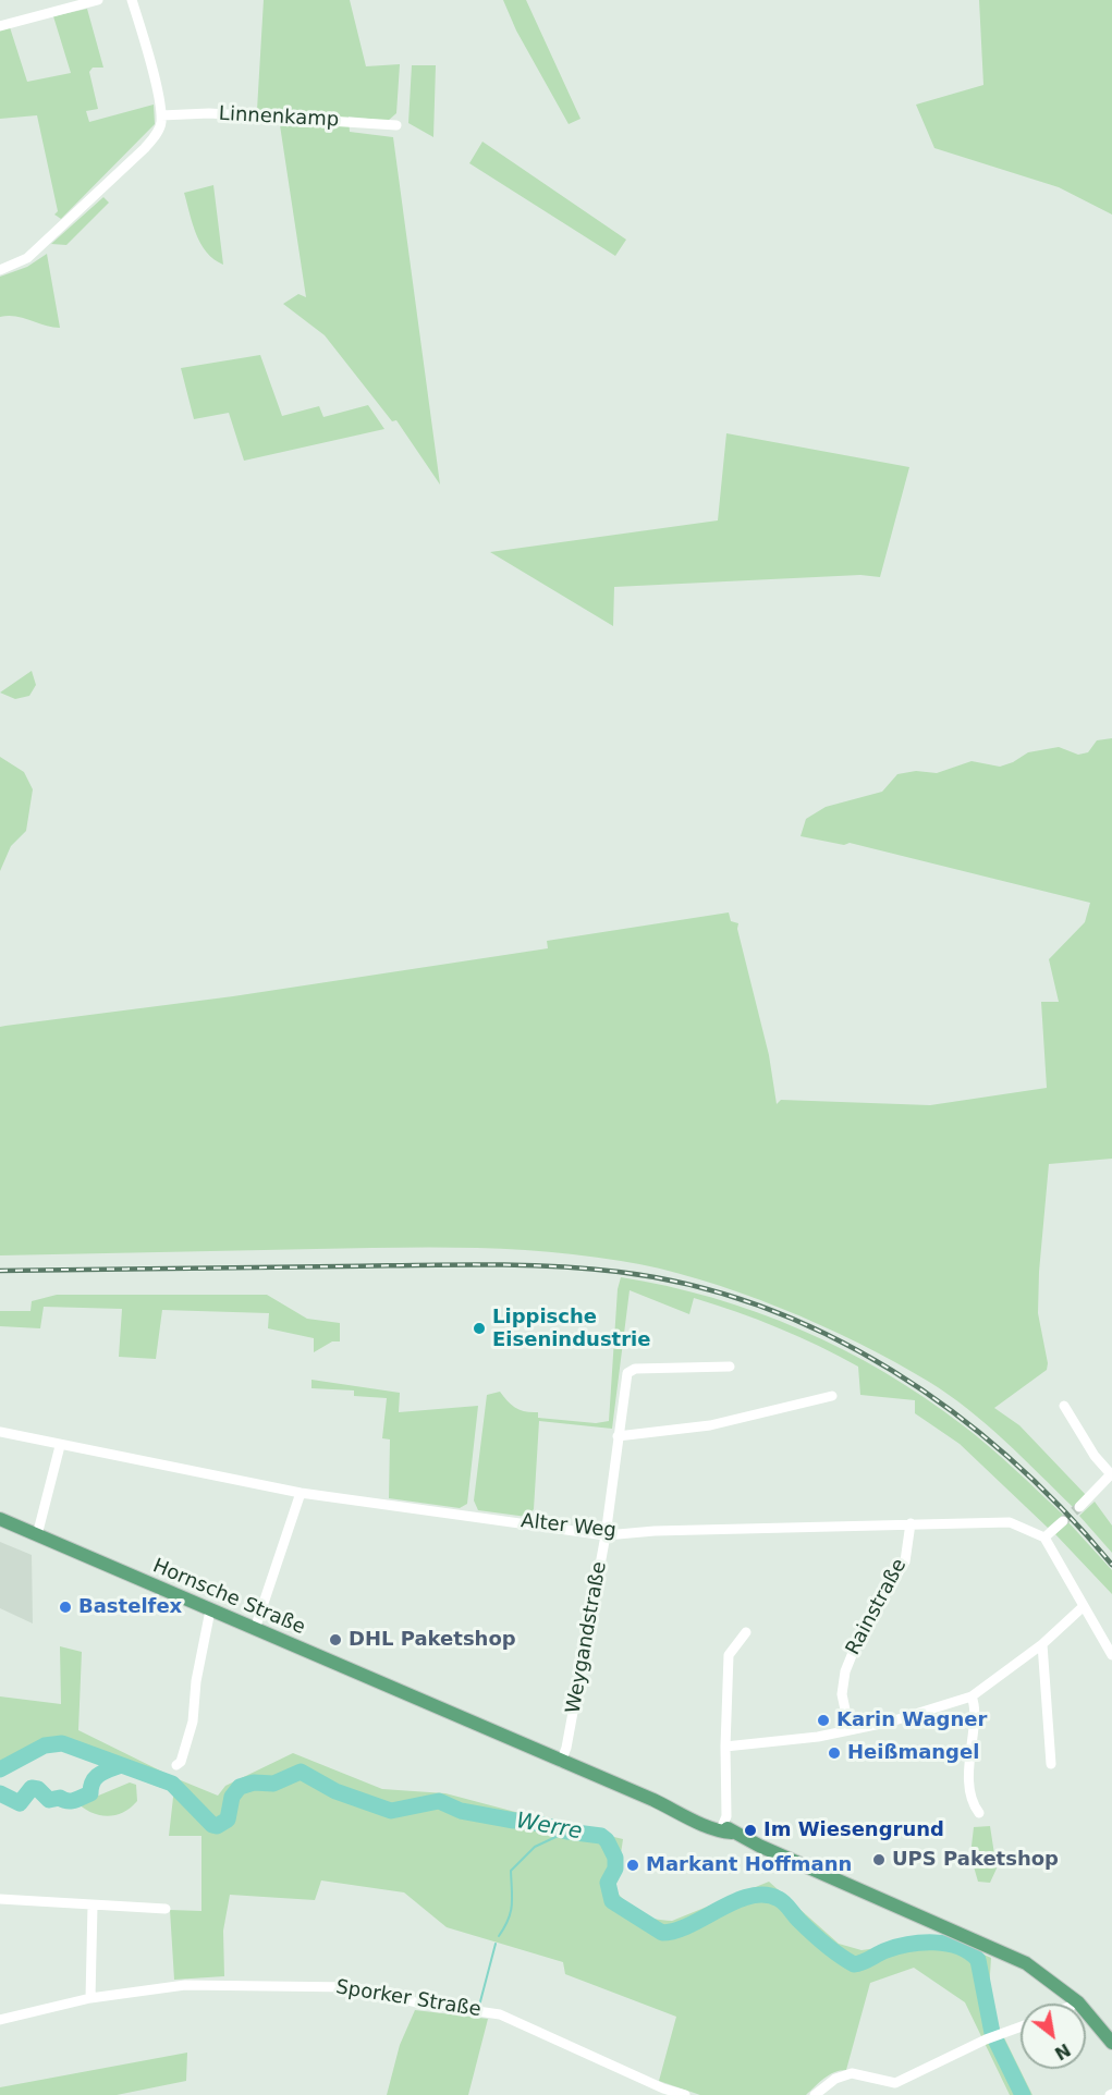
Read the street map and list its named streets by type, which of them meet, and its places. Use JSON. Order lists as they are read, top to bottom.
{
  "streets": {
    "main road": ["Hornsche Straße"],
    "street": [
      "Linnenkamp",
      "Alter Weg",
      "Rainstraße",
      "Weygandstraße",
      "Sporker Straße"
    ]
  },
  "crossings": [
    ["Alter Weg", "Rainstraße"],
    ["Alter Weg", "Weygandstraße"],
    ["Hornsche Straße", "Weygandstraße"]
  ],
  "water": ["Werre"],
  "places": [
    "Lippische Eisenindustrie",
    "Bastelfex",
    "DHL Paketshop",
    "Karin Wagner",
    "Heißmangel",
    "Im Wiesengrund",
    "UPS Paketshop",
    "Markant Hoffmann"
  ],
  "north": "bottom right"
}
